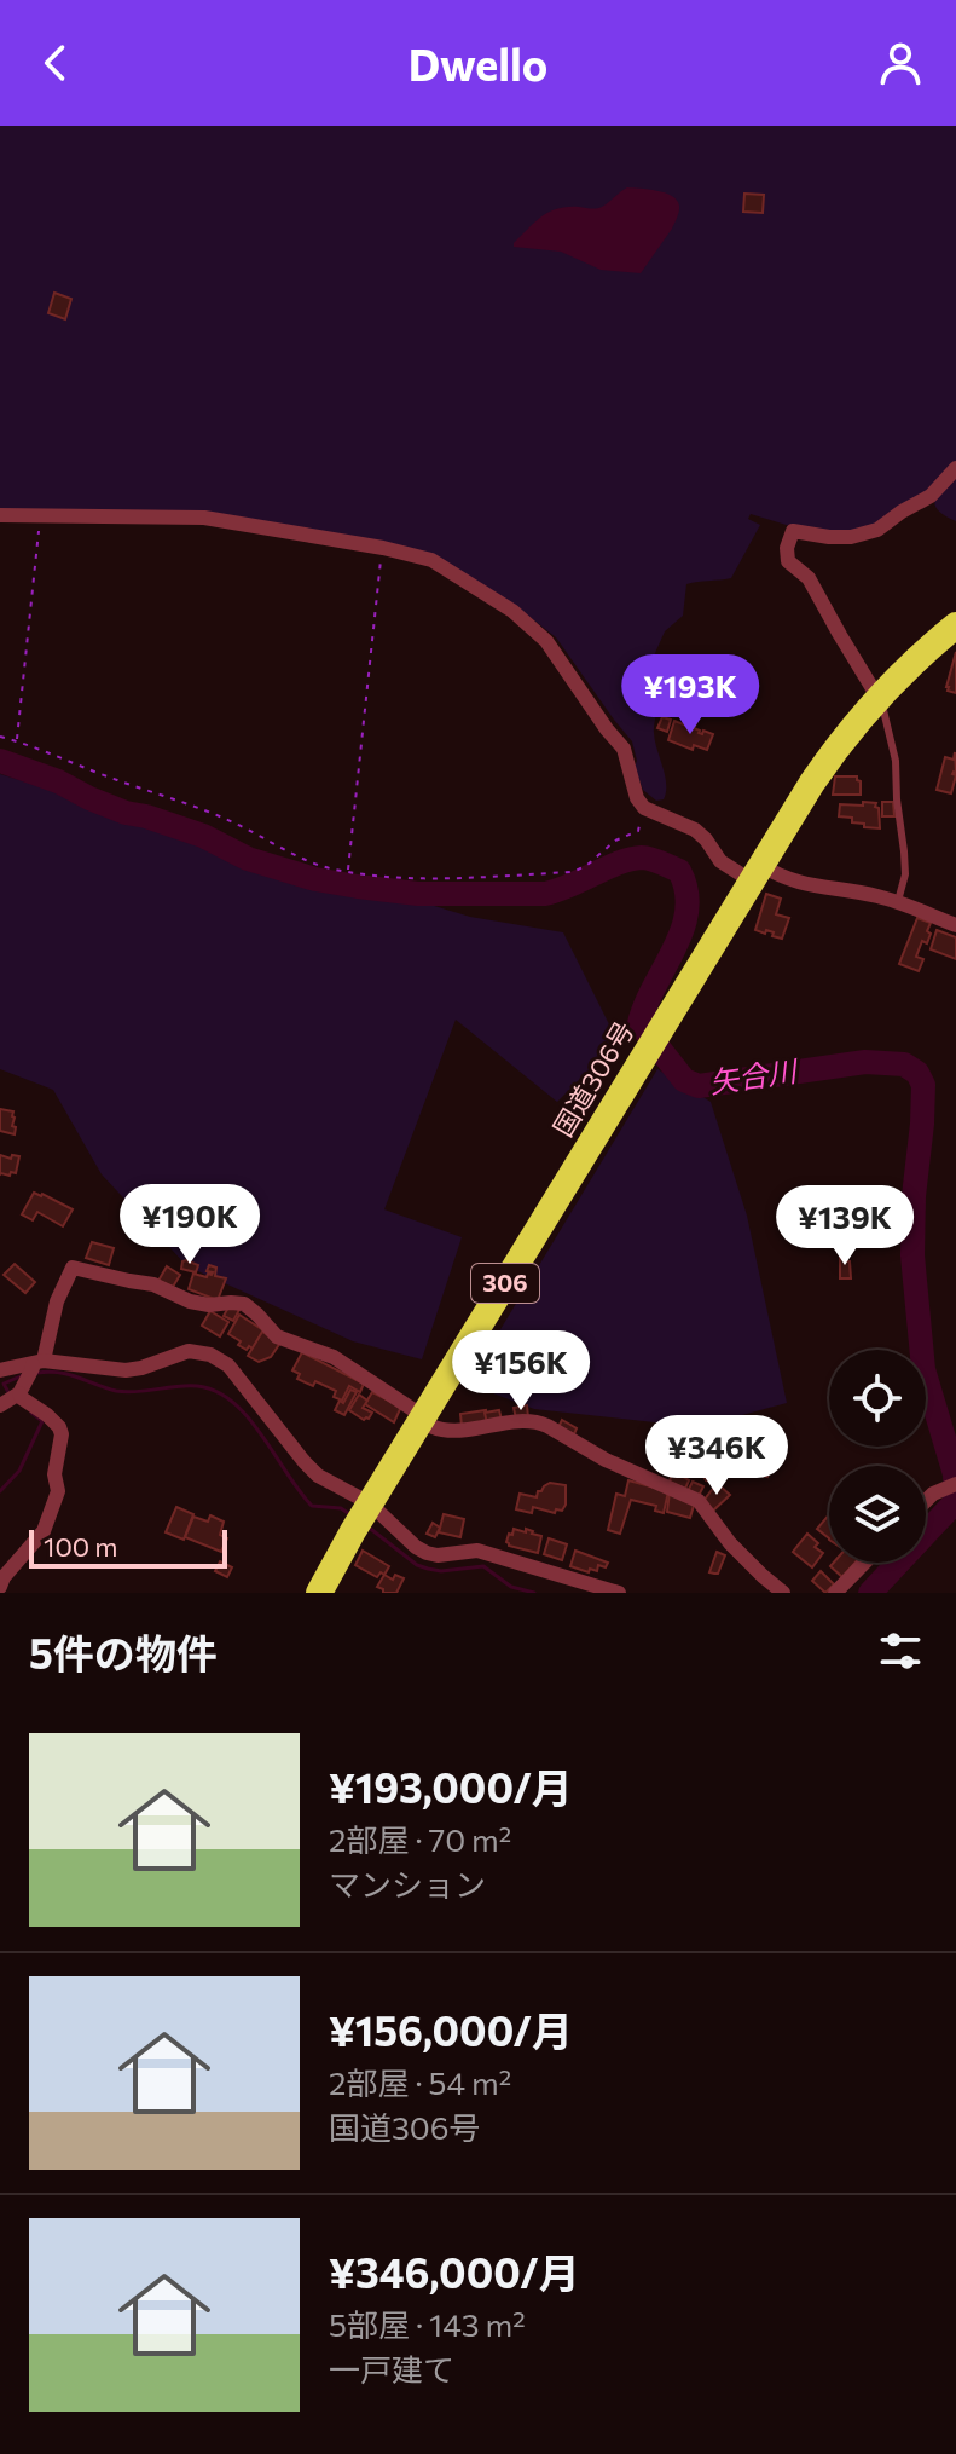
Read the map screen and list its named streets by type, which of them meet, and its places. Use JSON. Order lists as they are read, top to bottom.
{
  "streets": {
    "highway": ["国道306号", "306"]
  },
  "water": ["矢合川"],
  "scale_bar": "100 m",
  "page": {
    "header": "Dwello",
    "price": [
      "¥193K",
      "¥190K",
      "¥139K",
      "¥156K",
      "¥346K"
    ],
    "scale": "100 m",
    "heading": "5件の物件",
    "list": [
      {
        "name": "¥193,000/月",
        "note": "2部屋 · 70 m² · マンション"
      },
      {
        "name": "¥156,000/月",
        "note": "2部屋 · 54 m² · 国道306号"
      },
      {
        "name": "¥346,000/月",
        "note": "5部屋 · 143 m² · 一戸建て"
      }
    ]
  }
}
